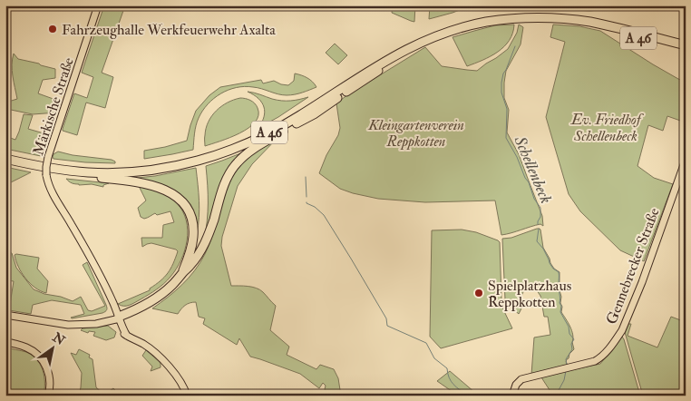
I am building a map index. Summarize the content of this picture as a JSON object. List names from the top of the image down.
{
  "streets": {
    "highway": ["A 46"],
    "main road": ["Märkische Straße", "Gennebrecker Straße"]
  },
  "water": ["Schellenbeck"],
  "parks": ["Ev. Friedhof Schellenbeck", "Kleingartenverein Reppkotten"],
  "places": ["Fahrzeughalle Werkfeuerwehr Axalta", "Spielplatzhaus Reppkotten"],
  "north": "top right"
}
